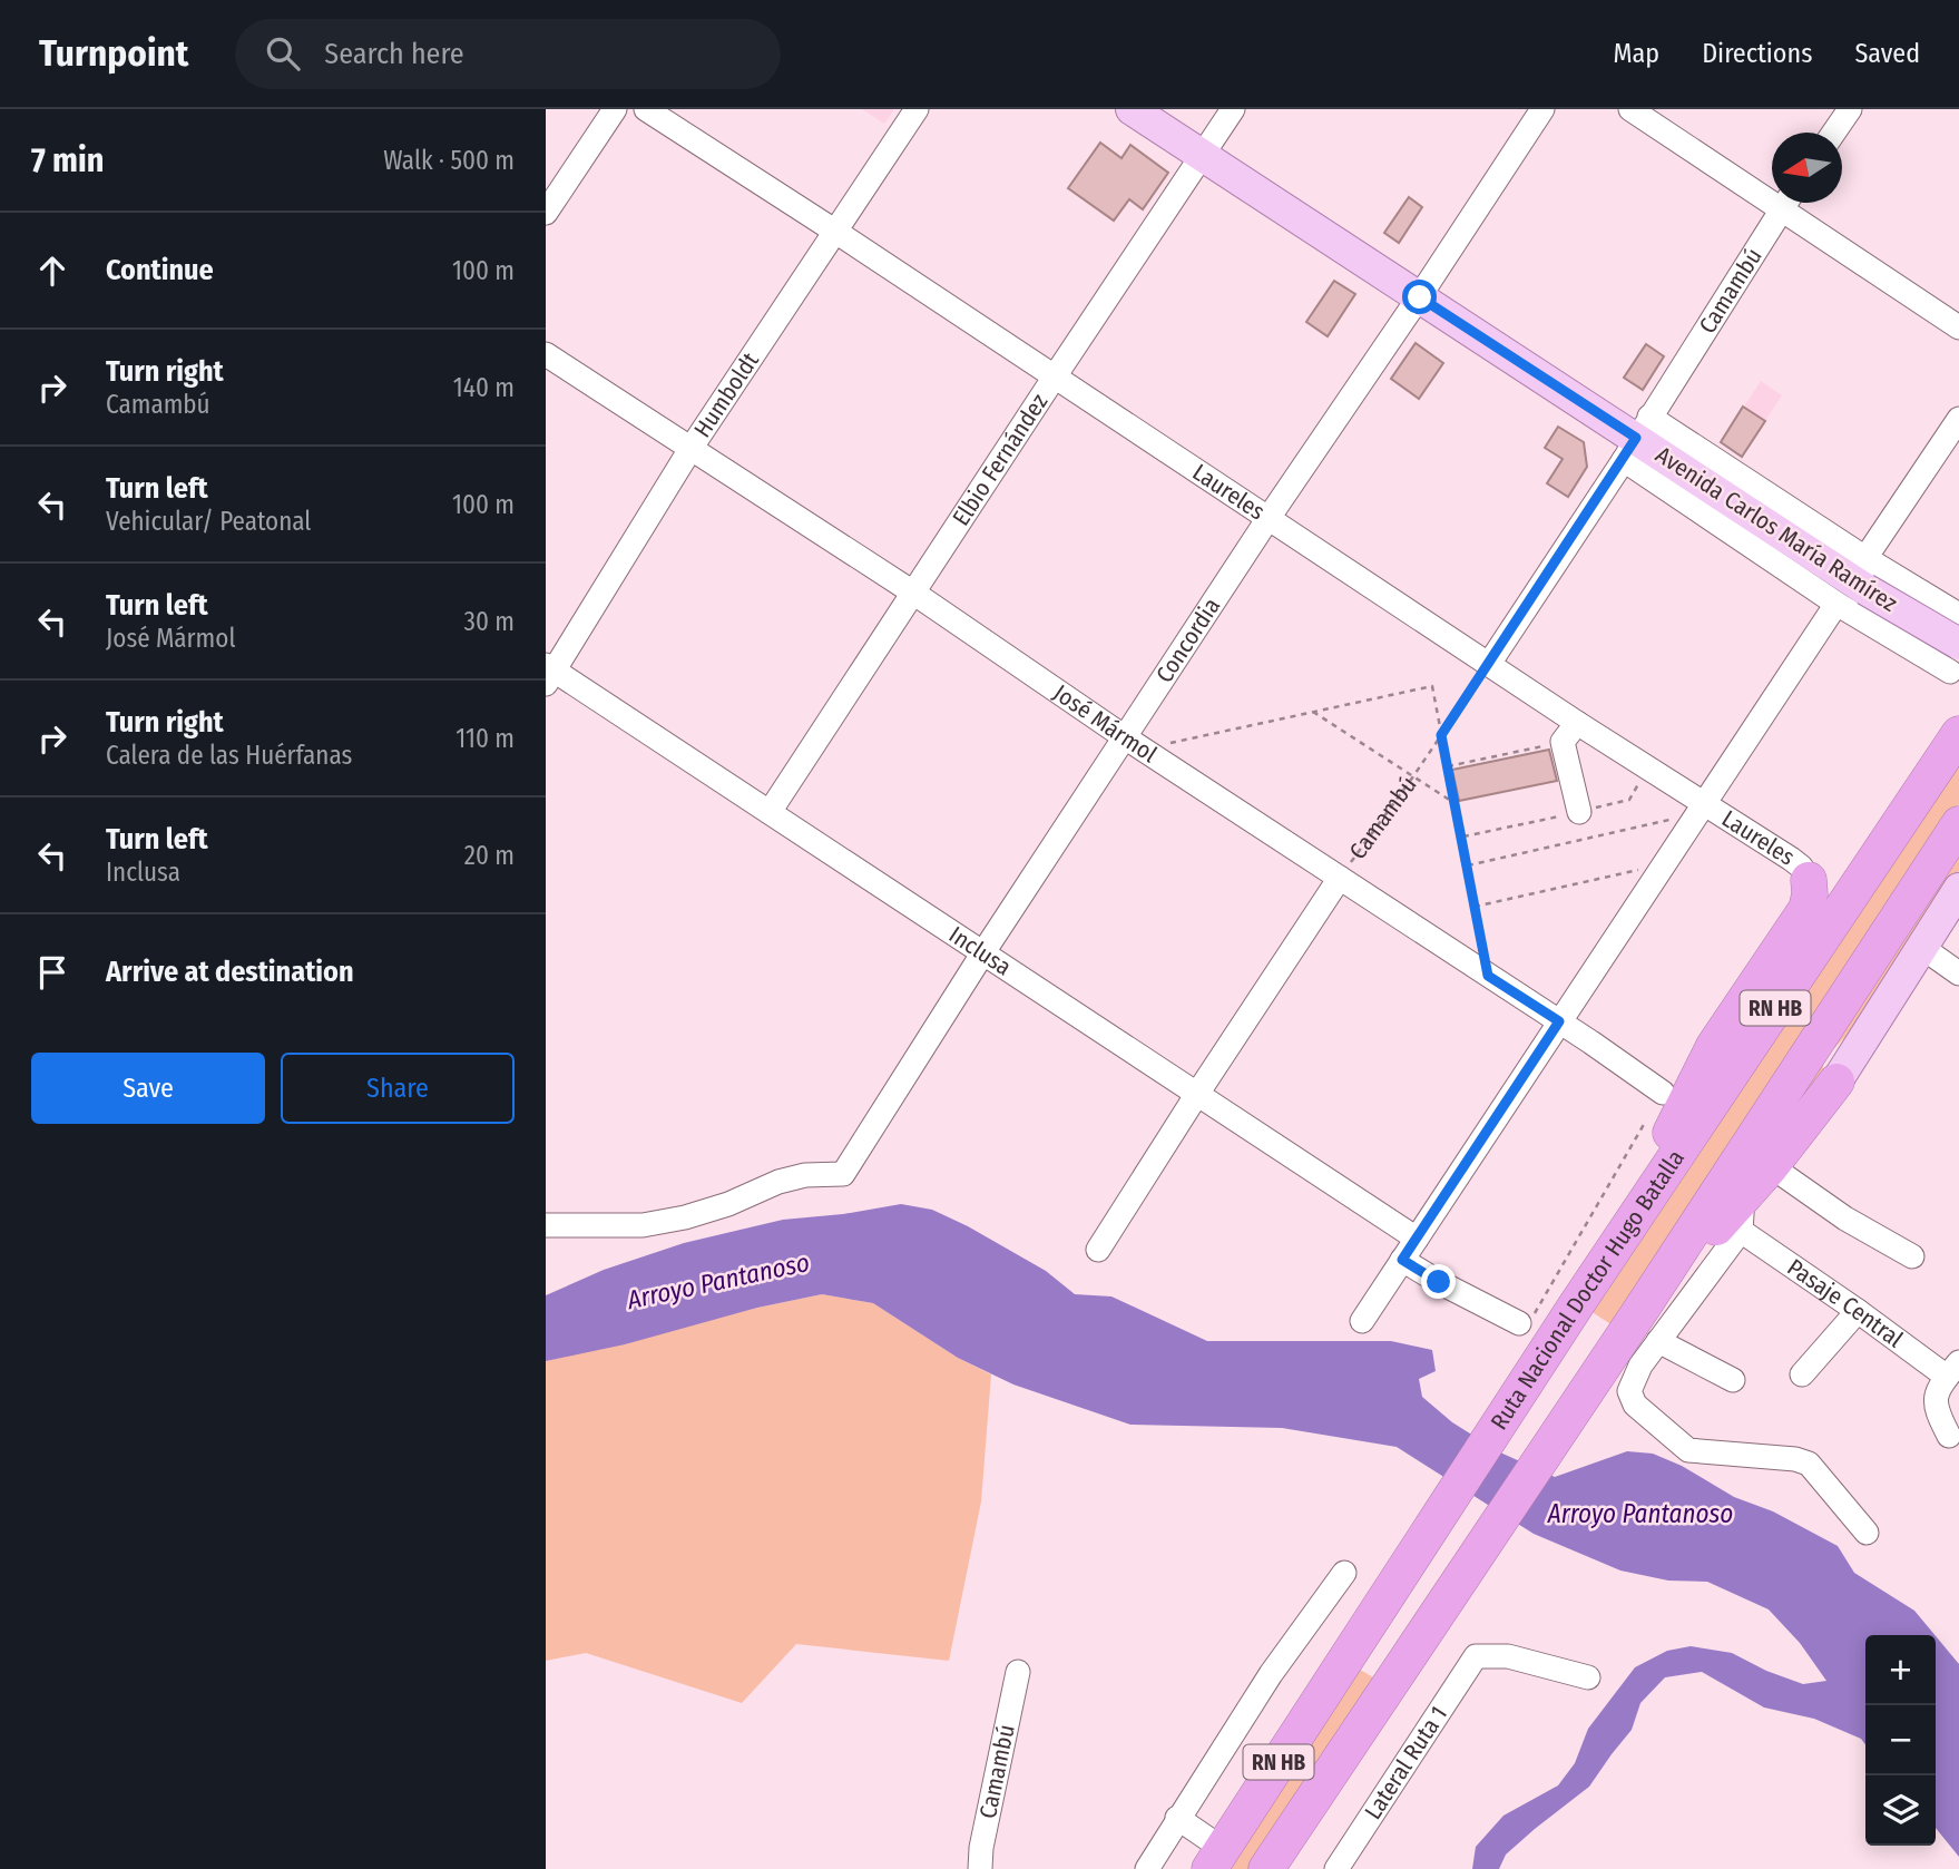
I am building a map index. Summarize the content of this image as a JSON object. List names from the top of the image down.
{
  "streets": {
    "highway": ["RN HB", "Ruta Nacional Doctor Hugo Batalla"],
    "main road": ["Avenida Carlos María Ramírez"],
    "street": [
      "Camambú",
      "Humboldt",
      "Elbio Fernández",
      "Laureles",
      "Concordia",
      "José Mármol",
      "Inclusa",
      "Pasaje Central",
      "Lateral Ruta 1"
    ]
  },
  "crossings": [
    ["Camambú", "Laureles"],
    ["Camambú", "Avenida Carlos María Ramírez"],
    ["Camambú", "José Mármol"],
    ["Camambú", "Inclusa"],
    ["Humboldt", "Laureles"],
    ["Humboldt", "José Mármol"],
    ["Humboldt", "Inclusa"],
    ["Elbio Fernández", "Laureles"],
    ["Elbio Fernández", "Avenida Carlos María Ramírez"],
    ["Elbio Fernández", "José Mármol"],
    ["Elbio Fernández", "Inclusa"],
    ["Laureles", "Concordia"],
    ["Avenida Carlos María Ramírez", "Concordia"],
    ["Concordia", "José Mármol"],
    ["Concordia", "Inclusa"]
  ],
  "water": ["Arroyo Pantanoso"],
  "north": "left",
  "page": {
    "header": "Turnpoint",
    "search": "Search here",
    "nav": ["Map", "Directions", "Saved"],
    "heading": ["7 min", "Walk · 500 m"],
    "list": [
      ["Continue", "100 m"],
      ["Turn right", "Camambú", "140 m"],
      ["Turn left", "Vehicular/ Peatonal", "100 m"],
      ["Turn left", "José Mármol", "30 m"],
      ["Turn right", "Calera de las Huérfanas", "110 m"],
      ["Turn left", "Inclusa", "20 m"],
      "Arrive at destination"
    ],
    "buttons": ["Save", "Share"],
    "map_buttons": ["+", "−"]
  }
}
